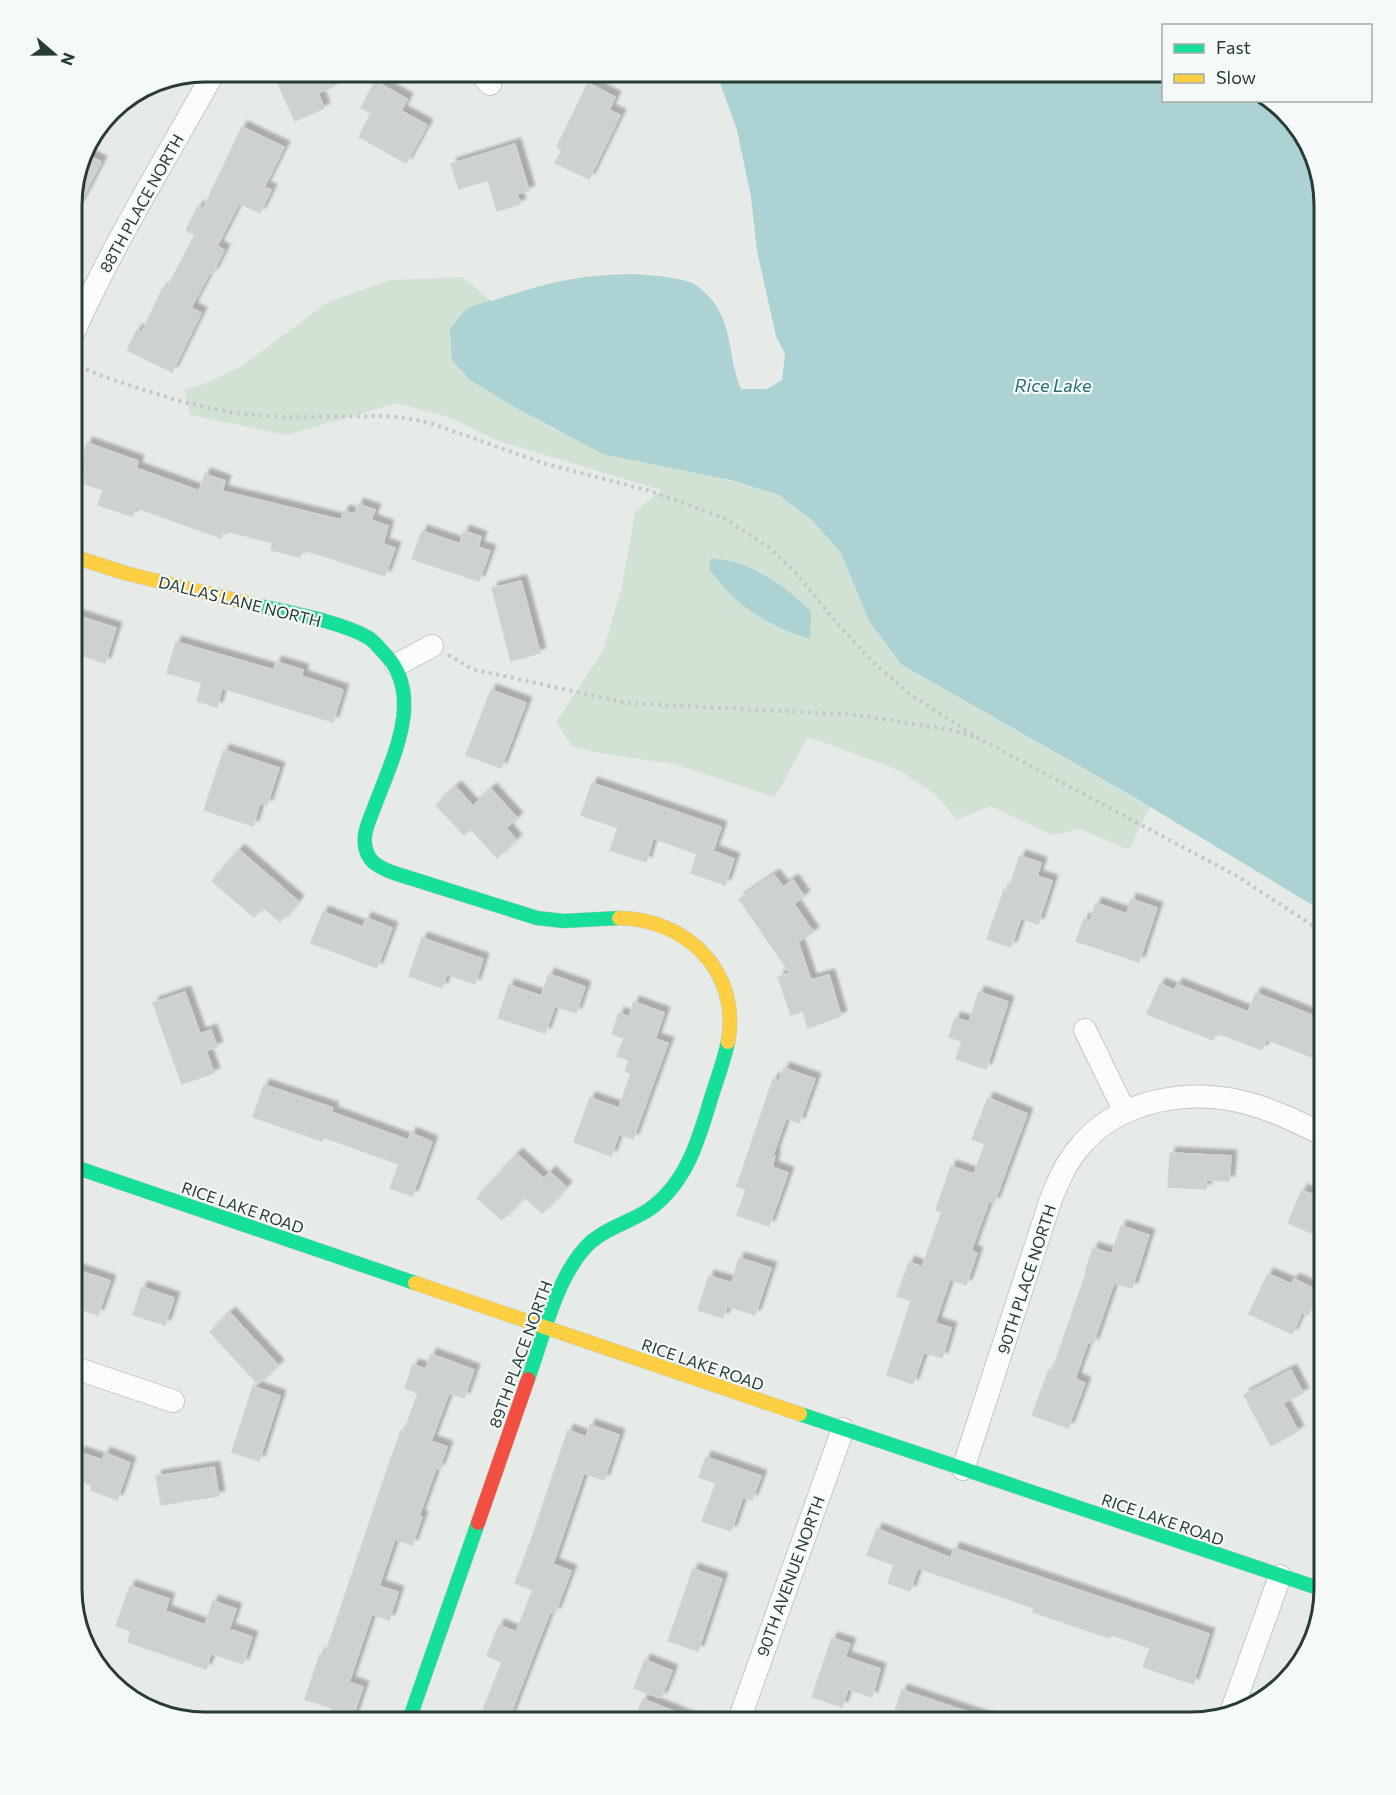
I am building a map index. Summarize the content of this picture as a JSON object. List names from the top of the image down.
{
  "streets": {
    "street": [
      "88TH PLACE NORTH",
      "DALLAS LANE NORTH",
      "RICE LAKE ROAD",
      "90TH PLACE NORTH",
      "89TH PLACE NORTH",
      "90TH AVENUE NORTH"
    ]
  },
  "crossings": [
    ["DALLAS LANE NORTH", "89TH PLACE NORTH"],
    ["RICE LAKE ROAD", "90TH PLACE NORTH"],
    ["RICE LAKE ROAD", "89TH PLACE NORTH"],
    ["RICE LAKE ROAD", "90TH AVENUE NORTH"]
  ],
  "water": ["Rice Lake"],
  "legend": ["Fast", "Slow"],
  "north": "right"
}
